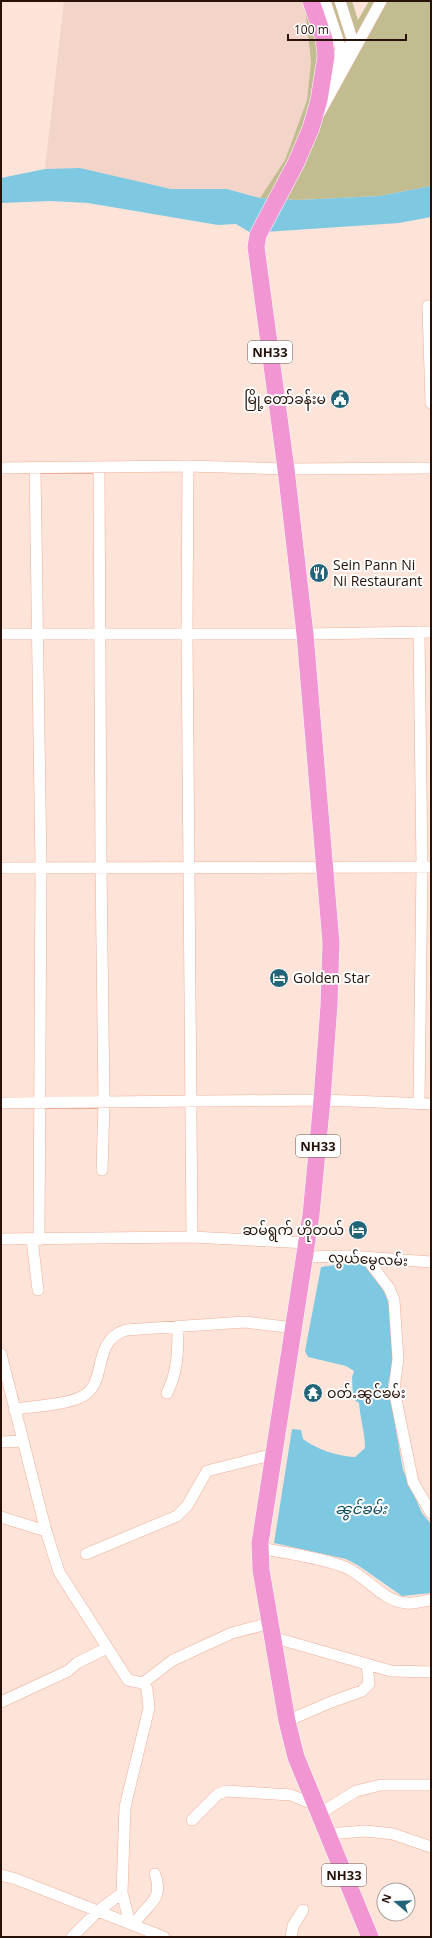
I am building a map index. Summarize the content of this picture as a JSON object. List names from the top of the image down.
{
  "streets": {
    "highway": ["NH33"],
    "street": ["လွယ်မွေလမ်း"]
  },
  "crossings": [
    ["NH33", "လွယ်မွေလမ်း"]
  ],
  "water": ["ၼွင်ၶမ်း"],
  "places": {
    "public building": ["မြို့တော်ခန်းမ"],
    "restaurant": ["Sein Pann Ni Ni Restaurant"],
    "hotel": ["Golden Star", "ဆမ်ရွက် ဟိုတယ်"],
    "temple": ["ဝတ်ႉၼွင်ၶမ်း"]
  },
  "scale_bar": "100 m",
  "north": "left"
}
